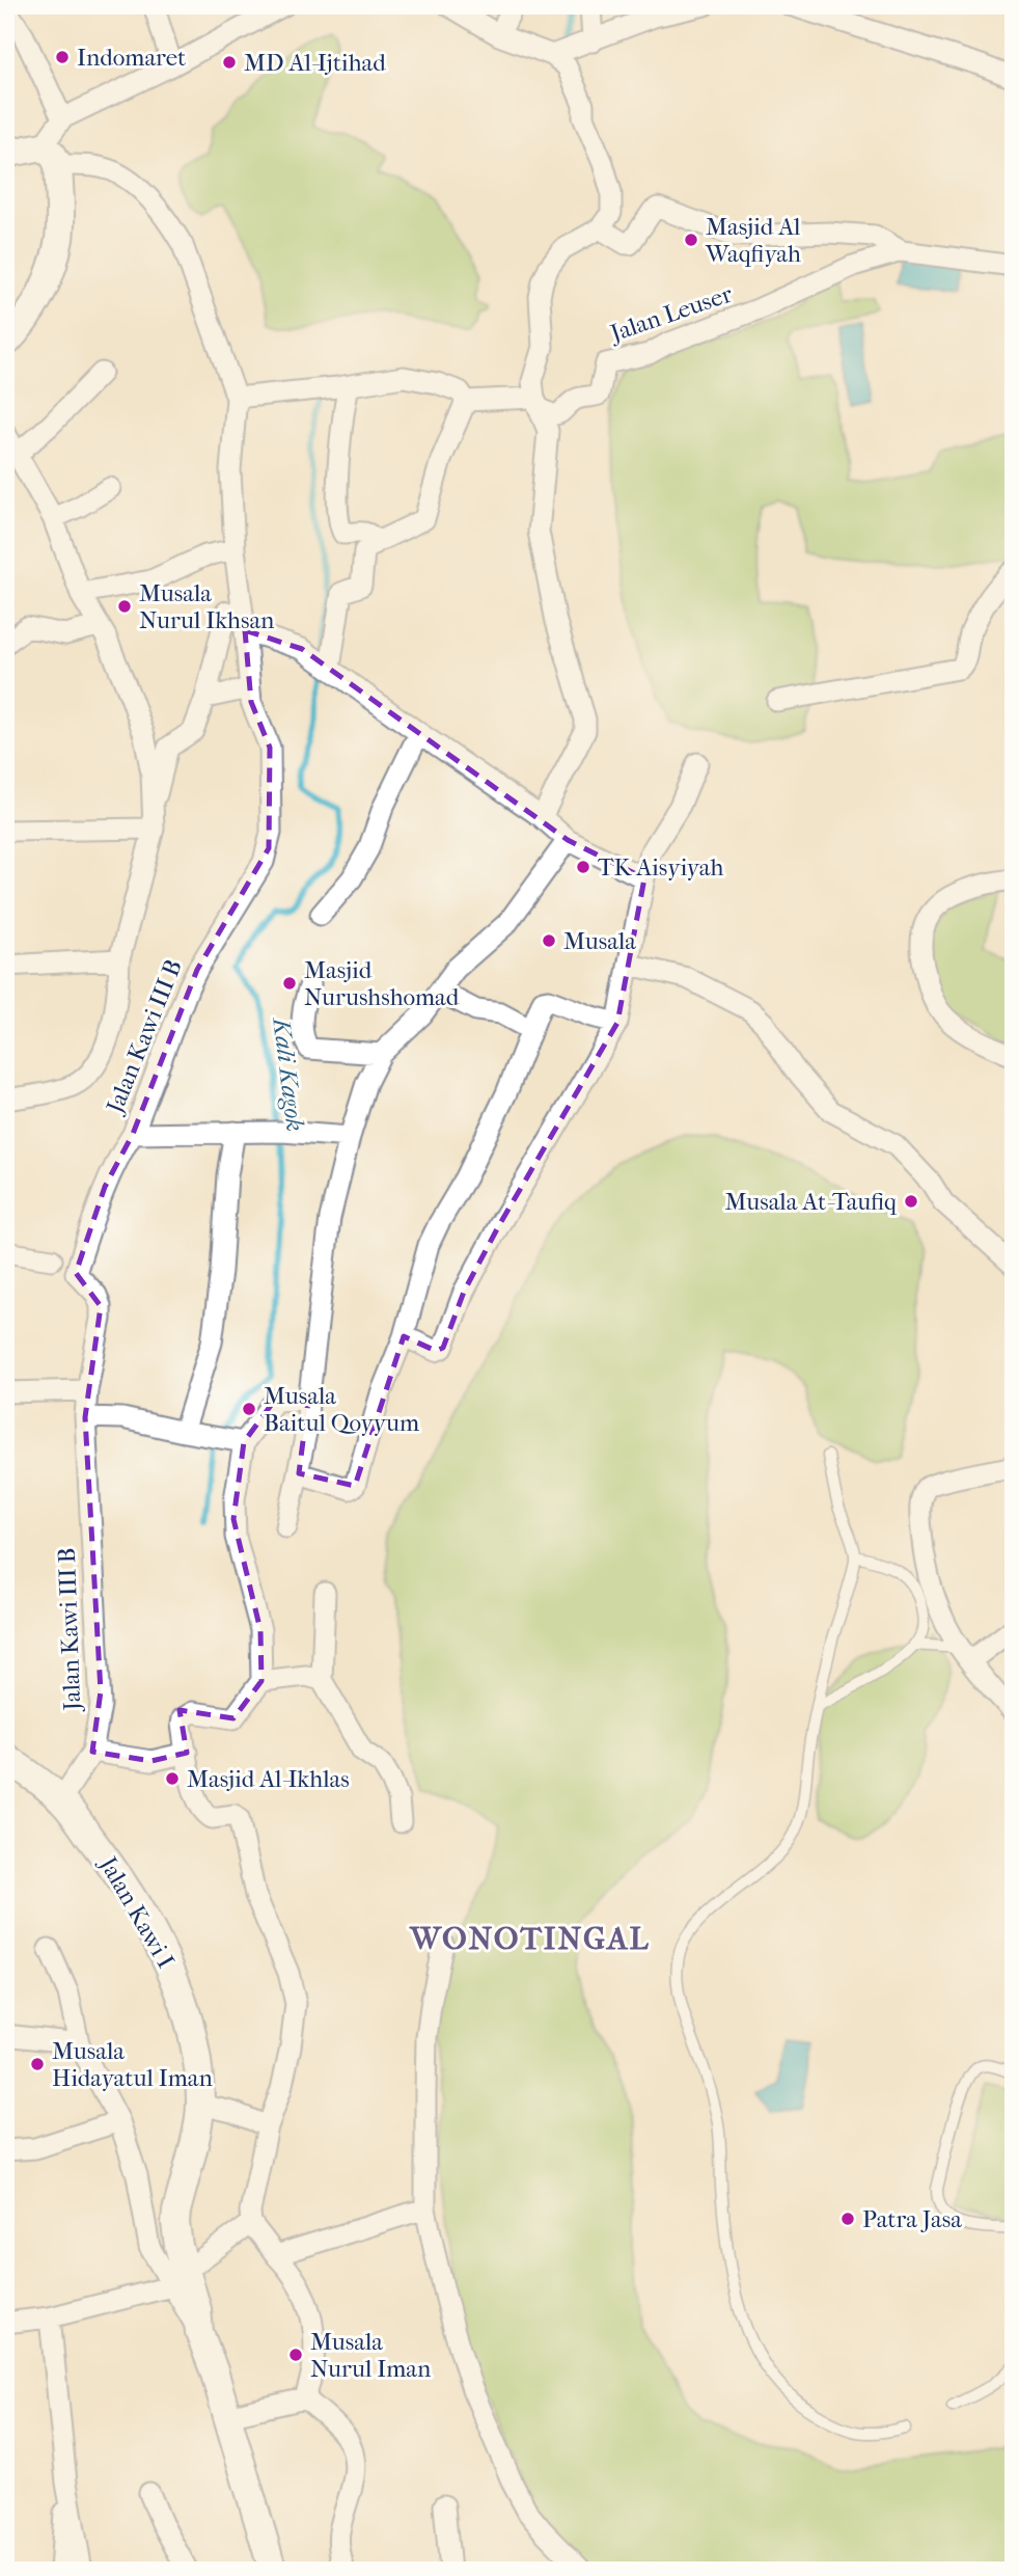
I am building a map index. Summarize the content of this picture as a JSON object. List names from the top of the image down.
{
  "streets": {
    "street": ["Jalan Leuser", "Jalan Kawi III B", "Jalan Kawi I"]
  },
  "crossings": [
    ["Jalan Kawi III B", "Jalan Kawi I"]
  ],
  "districts": ["WONOTINGAL"],
  "water": ["Kali Kagok"],
  "places": [
    "Indomaret",
    "MD Al-Ijtihad",
    "Masjid Al Waqfiyah",
    "Musala Nurul Ikhsan",
    "TK Aisyiyah",
    "Musala",
    "Masjid Nurushshomad",
    "Musala At-Taufiq",
    "Musala Baitul Qoyyum",
    "Masjid Al-Ikhlas",
    "Musala Hidayatul Iman",
    "Patra Jasa",
    "Musala Nurul Iman"
  ]
}
